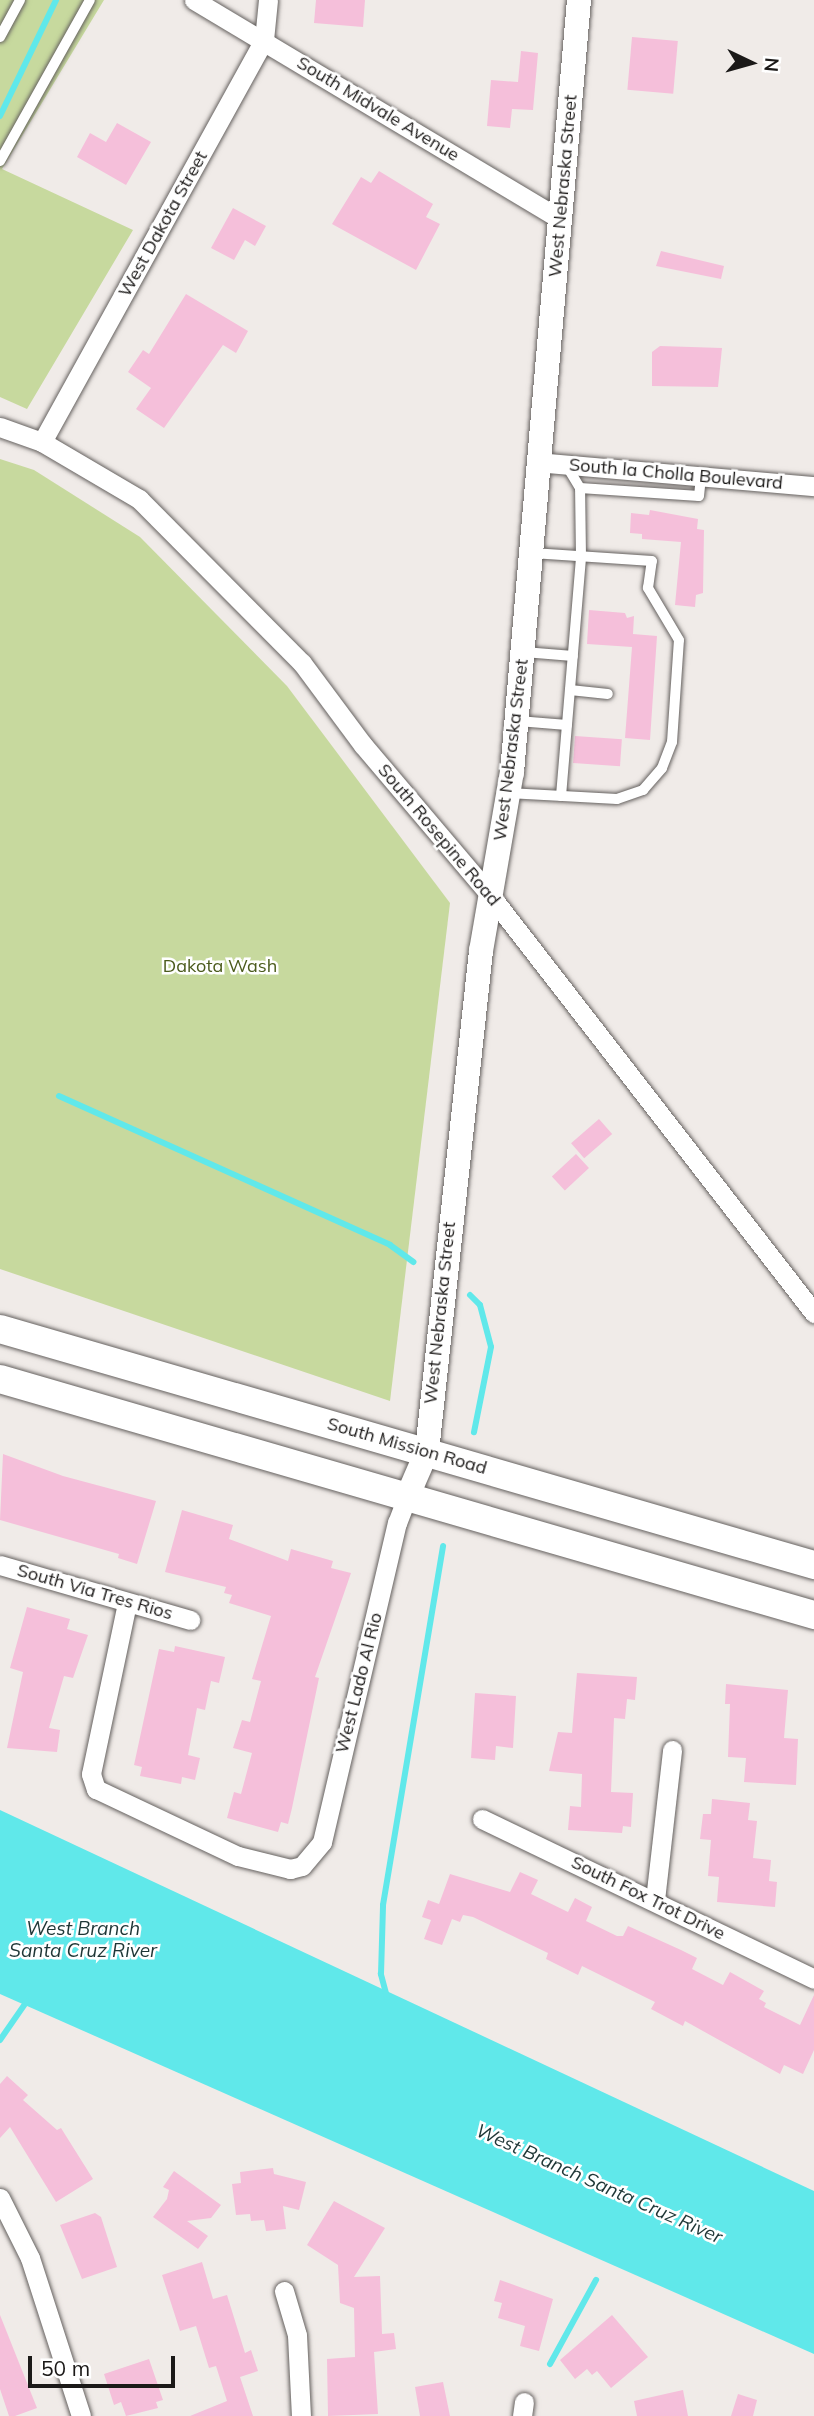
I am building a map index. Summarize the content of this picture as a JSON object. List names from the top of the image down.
{
  "streets": {
    "main road": ["South Mission Road"],
    "street": [
      "South Midvale Avenue",
      "West Nebraska Street",
      "West Dakota Street",
      "South la Cholla Boulevard",
      "South Rosepine Road",
      "South Via Tres Rios",
      "West Lado Al Rio",
      "South Fox Trot Drive"
    ]
  },
  "crossings": [
    ["South Midvale Avenue", "West Nebraska Street"],
    ["South Midvale Avenue", "West Dakota Street"],
    ["West Nebraska Street", "South la Cholla Boulevard"],
    ["West Nebraska Street", "South Rosepine Road"],
    ["West Nebraska Street", "South Mission Road"],
    ["West Nebraska Street", "West Lado Al Rio"],
    ["West Dakota Street", "South Rosepine Road"],
    ["South Via Tres Rios", "West Lado Al Rio"]
  ],
  "water": ["West Branch Santa Cruz River"],
  "parks": ["Dakota Wash"],
  "scale_bar": "50 m",
  "north": "right"
}
